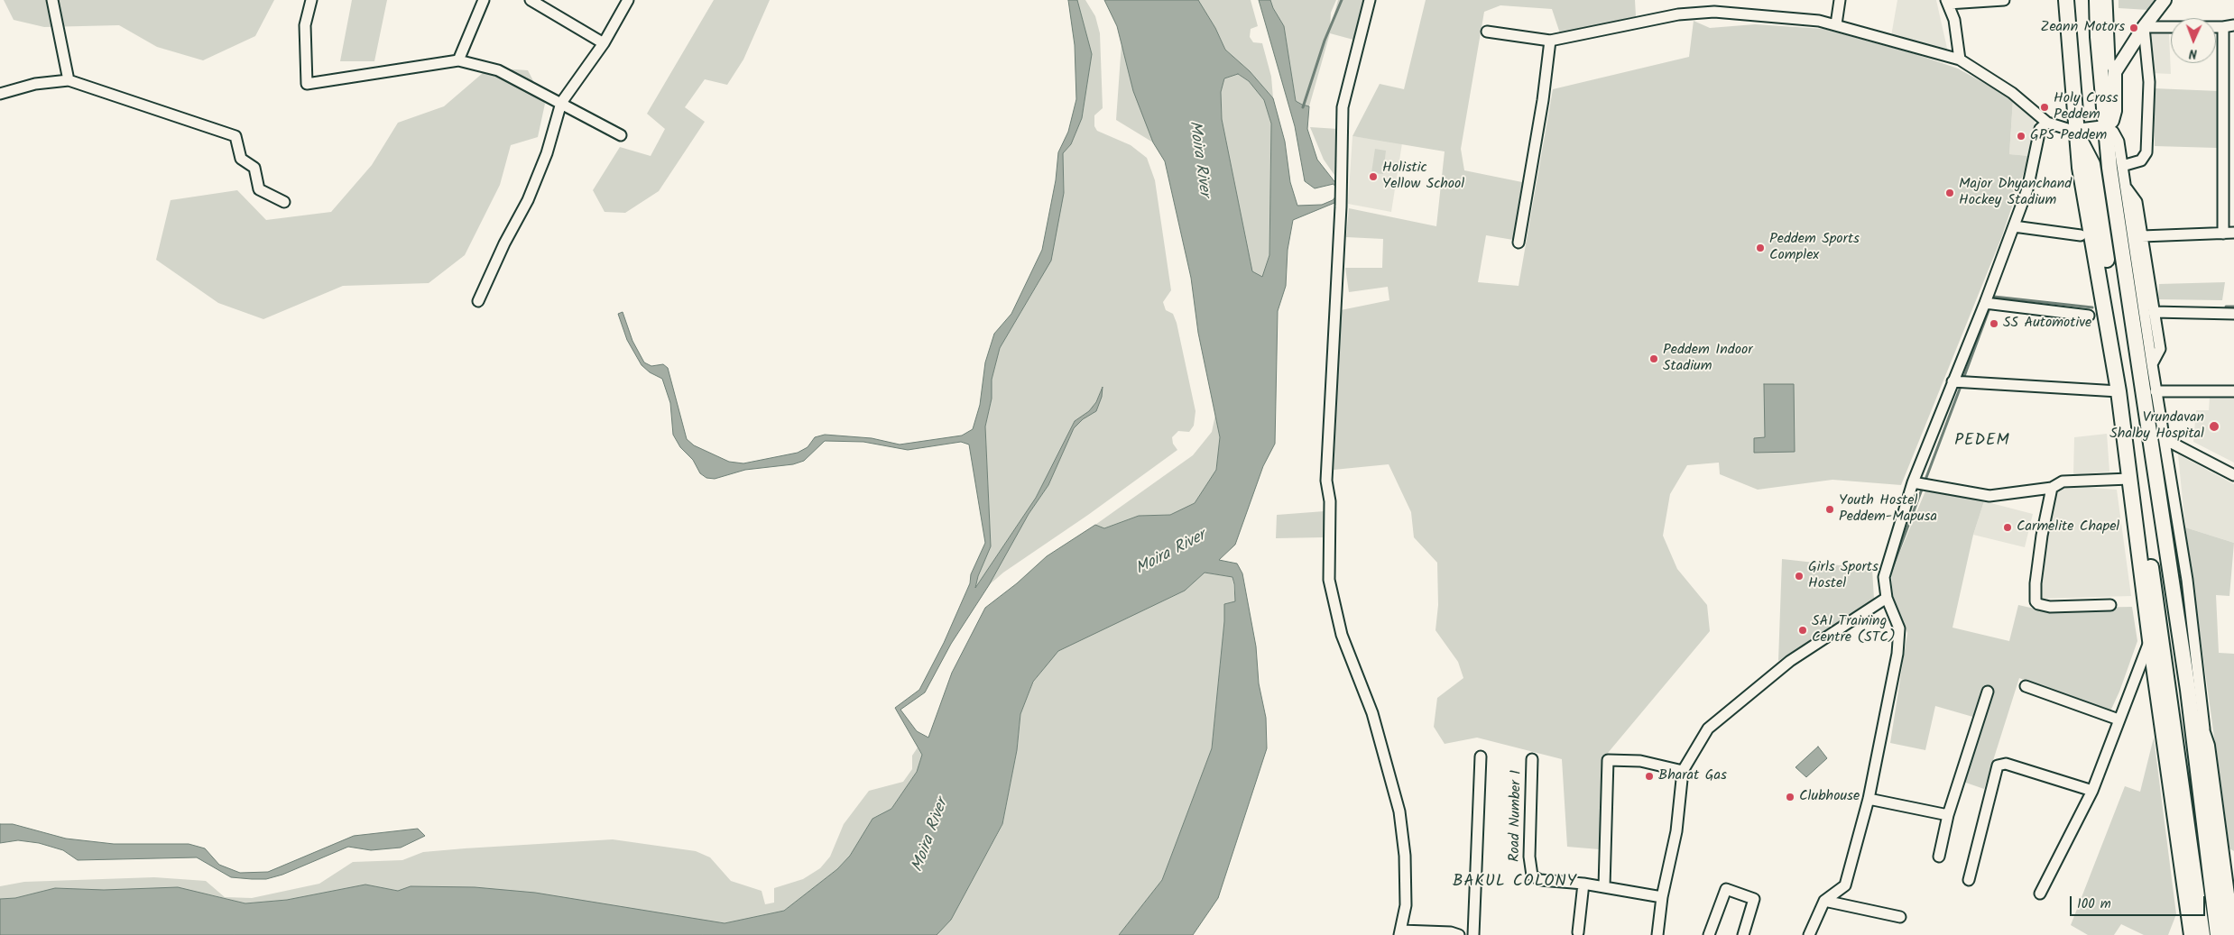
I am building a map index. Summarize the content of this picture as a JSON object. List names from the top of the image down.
{
  "streets": {
    "street": ["Road Number 1"]
  },
  "districts": ["PEDEM", "BAKUL COLONY"],
  "water": ["Moira River"],
  "places": [
    "Zeann Motors",
    "Holy Cross Peddem",
    "GPS Peddem",
    "Holistic Yellow School",
    "Major Dhyanchand Hockey Stadium",
    "Peddem Sports Complex",
    "SS Automotive",
    "Peddem Indoor Stadium",
    "Vrundavan Shalby Hospital",
    "Youth Hostel Peddem-Mapusa",
    "Carmelite Chapel",
    "Girls Sports Hostel",
    "SAI Training Centre (STC)",
    "Bharat Gas",
    "Clubhouse"
  ],
  "scale_bar": "100 m",
  "north": "bottom"
}
